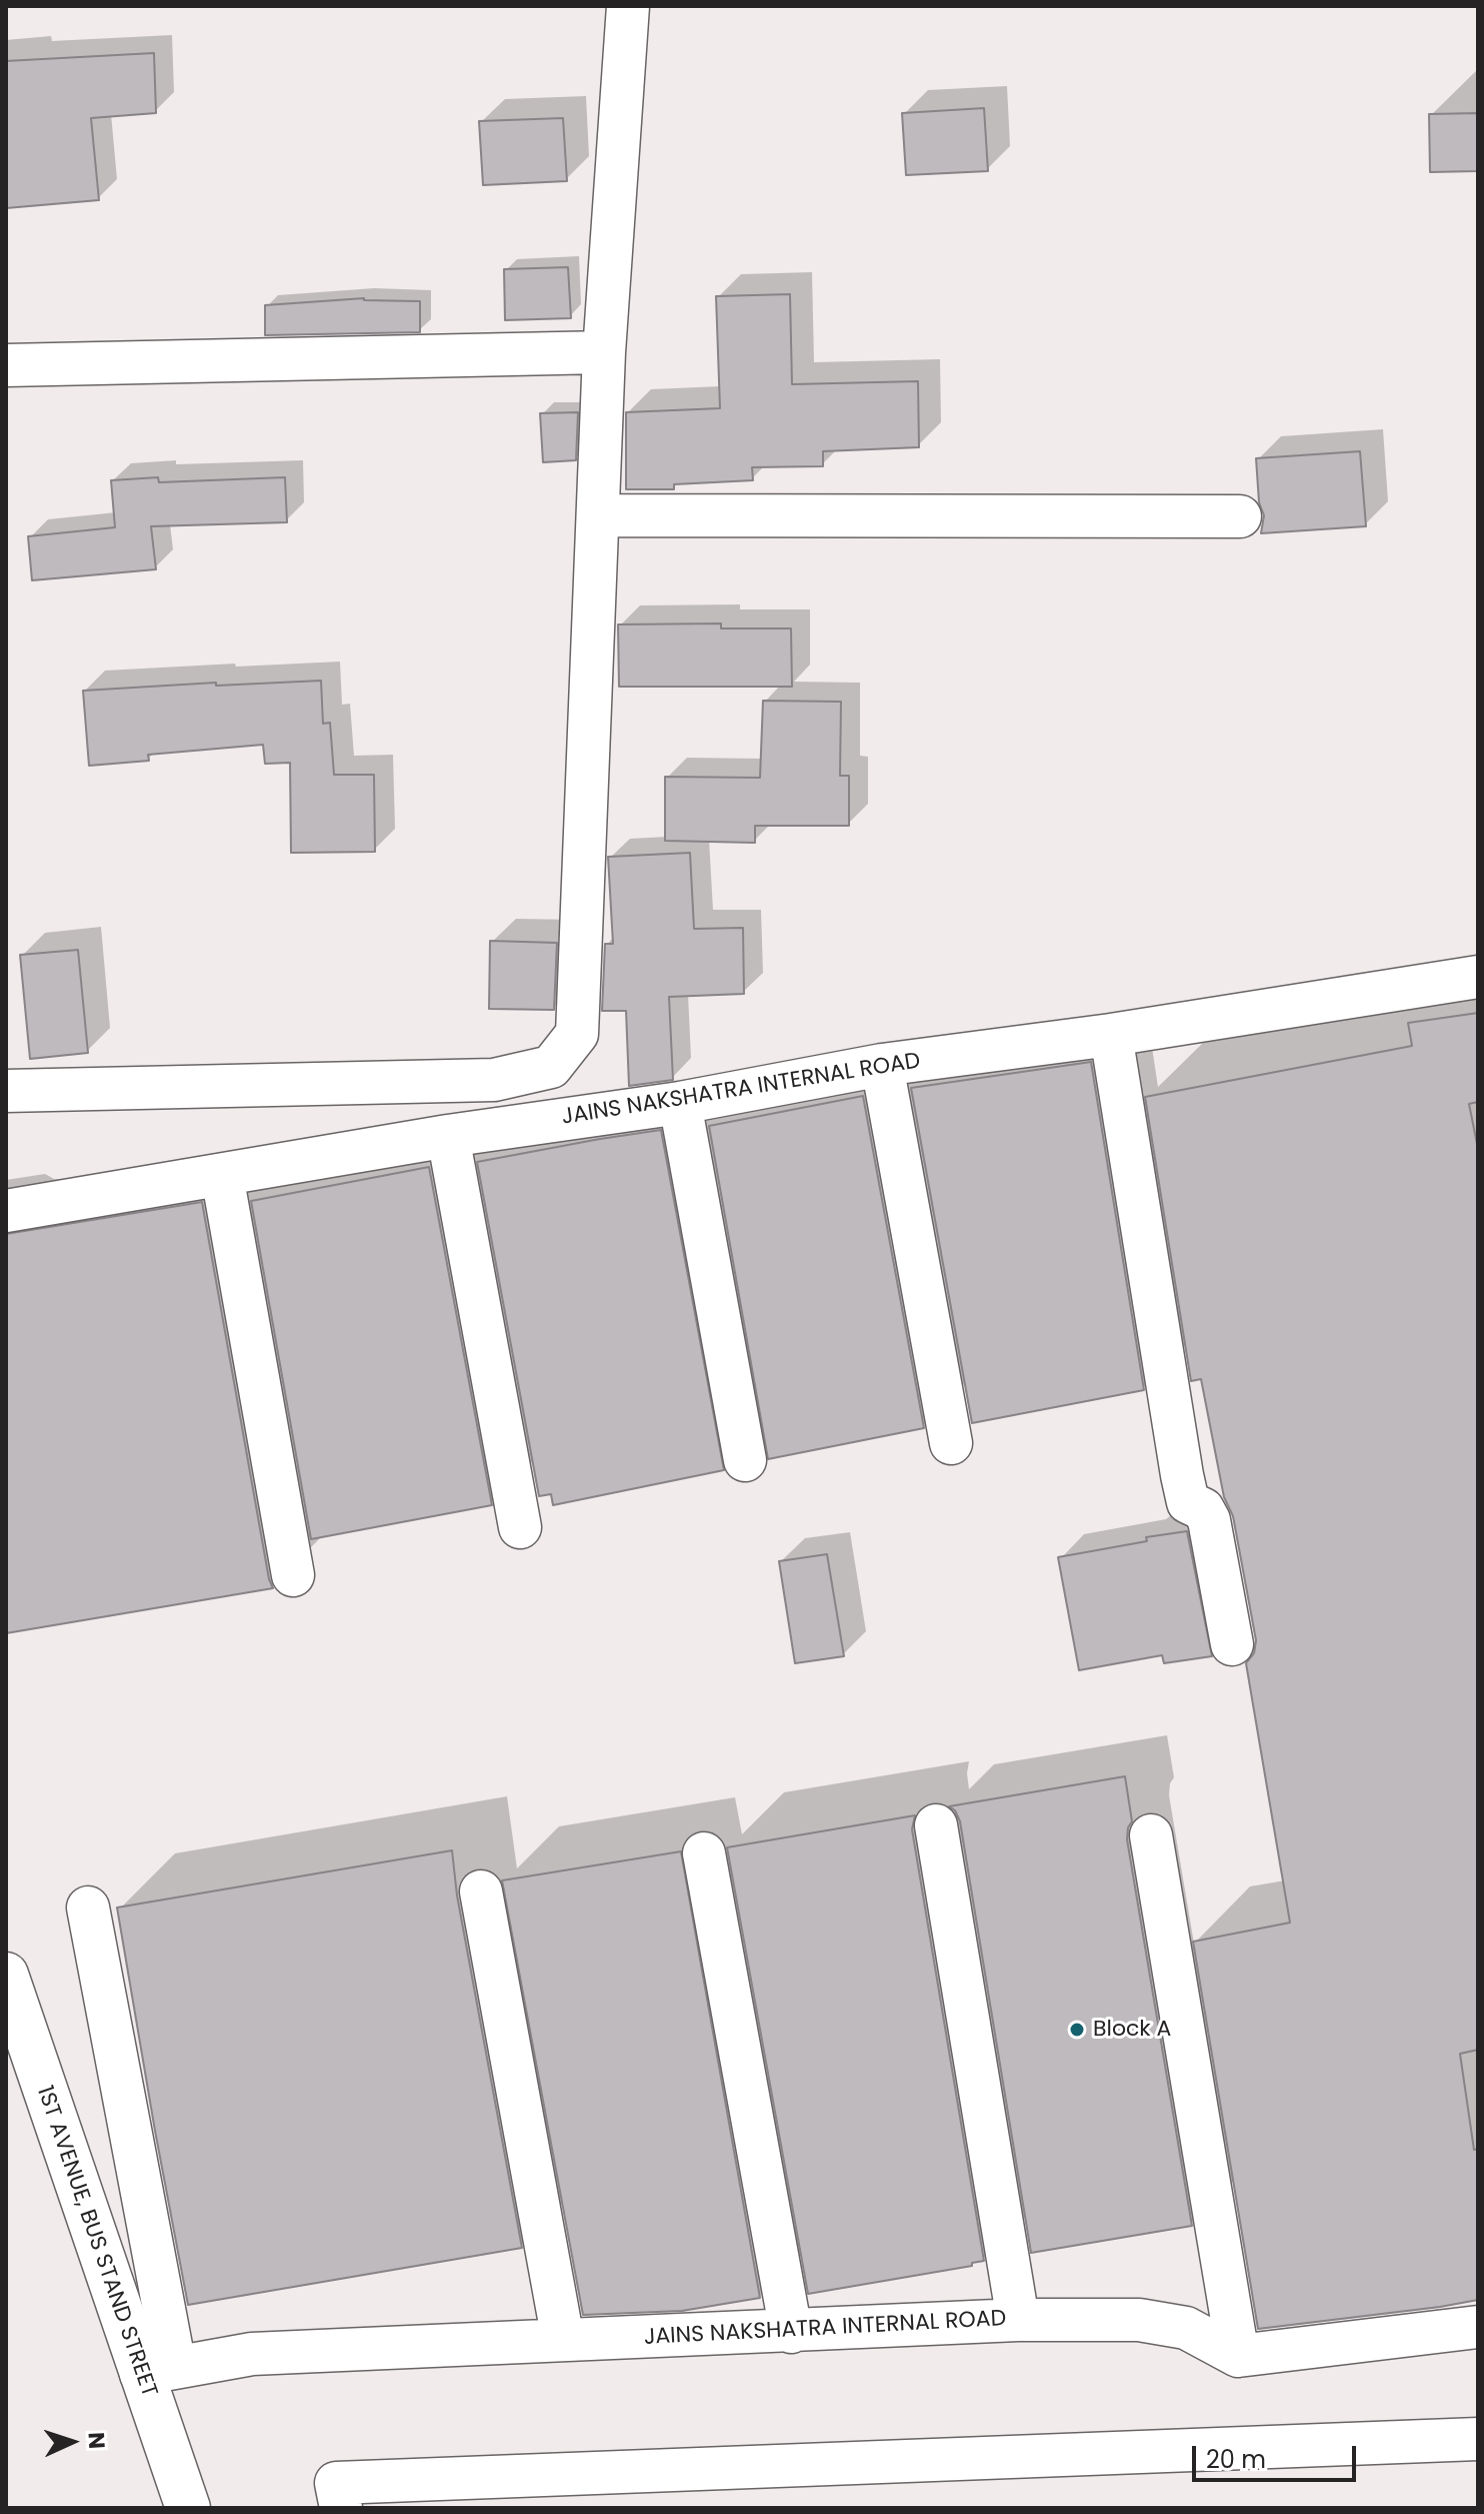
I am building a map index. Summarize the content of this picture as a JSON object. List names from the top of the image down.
{
  "streets": {
    "street": ["JAINS NAKSHATRA INTERNAL ROAD", "1ST AVENUE, BUS STAND STREET"]
  },
  "crossings": [
    ["JAINS NAKSHATRA INTERNAL ROAD", "1ST AVENUE, BUS STAND STREET"]
  ],
  "places": ["Block A"],
  "scale_bar": "20 m",
  "north": "right"
}
